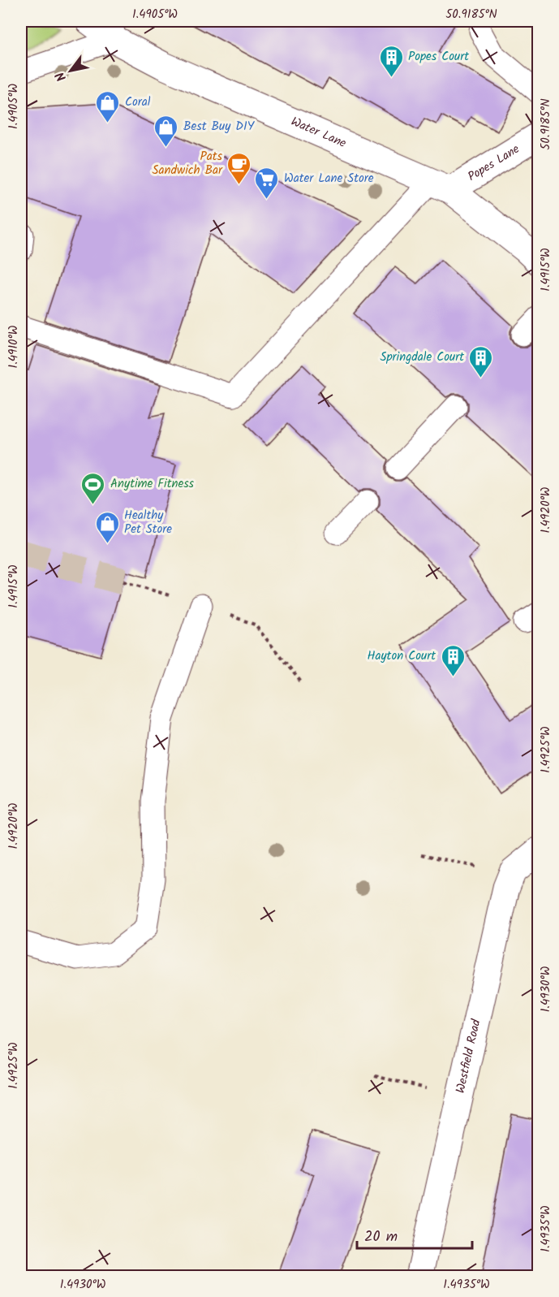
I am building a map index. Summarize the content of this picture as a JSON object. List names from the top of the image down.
{
  "streets": {
    "street": ["Water Lane", "Popes Lane", "Westfield Road"]
  },
  "crossings": [
    ["Water Lane", "Popes Lane"]
  ],
  "places": {
    "building": ["Popes Court", "Springdale Court", "Hayton Court"],
    "shop": ["Coral", "Best Buy DIY", "Healthy Pet Store"],
    "cafe": ["Pats Sandwich Bar"],
    "supermarket": ["Water Lane Store"],
    "sports": ["Anytime Fitness"]
  },
  "scale_bar": "20 m",
  "north": "bottom left",
  "coordinates": [
    "1.4905°W",
    "50.9185°N",
    "1.4915°W",
    "1.4910°W",
    "1.4920°W",
    "1.4925°W",
    "1.4930°W",
    "1.4935°W"
  ]
}
